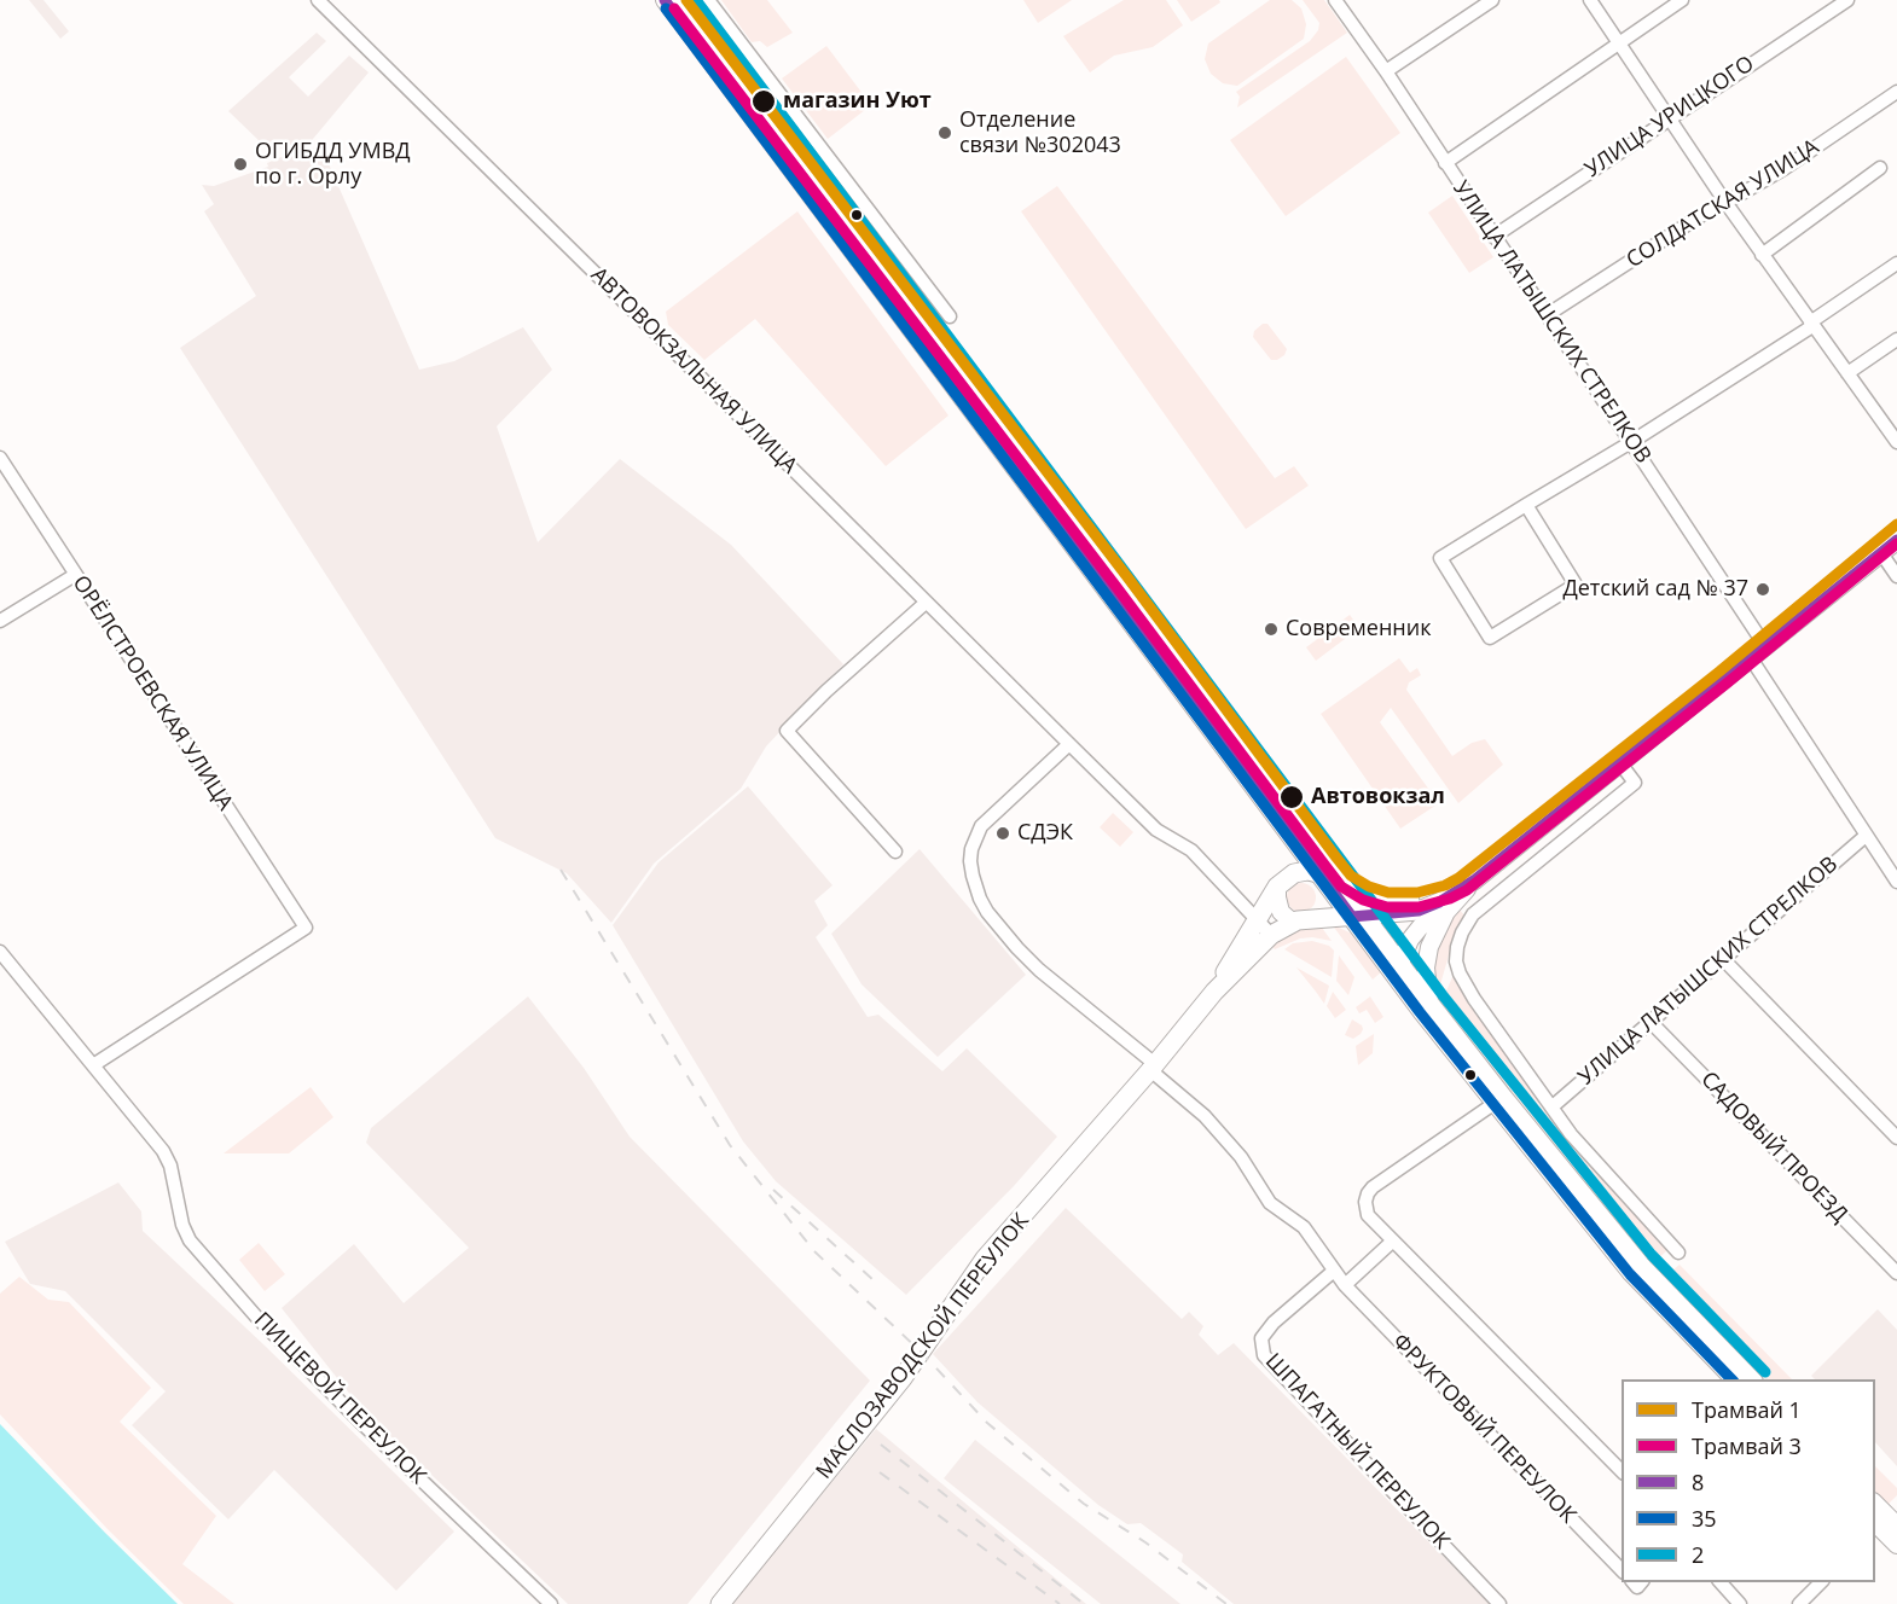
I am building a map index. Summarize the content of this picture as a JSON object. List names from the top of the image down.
{
  "streets": {
    "highway": ["МАСЛОЗАВОДСКОЙ ПЕРЕУЛОК"],
    "street": [
      "УЛИЦА УРИЦКОГО",
      "СОЛДАТСКАЯ УЛИЦА",
      "УЛИЦА ЛАТЫШСКИХ СТРЕЛКОВ",
      "АВТОВОКЗАЛЬНАЯ УЛИЦА",
      "ОРЁЛСТРОЕВСКАЯ УЛИЦА",
      "САДОВЫЙ ПРОЕЗД",
      "ПИЩЕВОЙ ПЕРЕУЛОК",
      "ФРУКТОВЫЙ ПЕРЕУЛОК",
      "ШПАГАТНЫЙ ПЕРЕУЛОК"
    ]
  },
  "crossings": [
    ["УЛИЦА УРИЦКОГО", "УЛИЦА ЛАТЫШСКИХ СТРЕЛКОВ"],
    ["СОЛДАТСКАЯ УЛИЦА", "УЛИЦА ЛАТЫШСКИХ СТРЕЛКОВ"],
    ["УЛИЦА ЛАТЫШСКИХ СТРЕЛКОВ", "САДОВЫЙ ПРОЕЗД"],
    ["АВТОВОКЗАЛЬНАЯ УЛИЦА", "МАСЛОЗАВОДСКОЙ ПЕРЕУЛОК"],
    ["ОРЁЛСТРОЕВСКАЯ УЛИЦА", "ПИЩЕВОЙ ПЕРЕУЛОК"],
    ["МАСЛОЗАВОДСКОЙ ПЕРЕУЛОК", "ФРУКТОВЫЙ ПЕРЕУЛОК"],
    ["ФРУКТОВЫЙ ПЕРЕУЛОК", "ШПАГАТНЫЙ ПЕРЕУЛОК"]
  ],
  "places": [
    "магазин Уют",
    "Отделение связи №302043",
    "ОГИБДД УМВД по г. Орлу",
    "Детский сад № 37",
    "Современник",
    "Автовокзал",
    "СДЭК"
  ],
  "lines": [
    "tram line 1",
    "transit line 8",
    "transit line 2",
    "tram line 3",
    "transit line 35"
  ],
  "legend": [
    "Трамвай 1",
    "Трамвай 3",
    "8",
    "35",
    "2"
  ]
}
